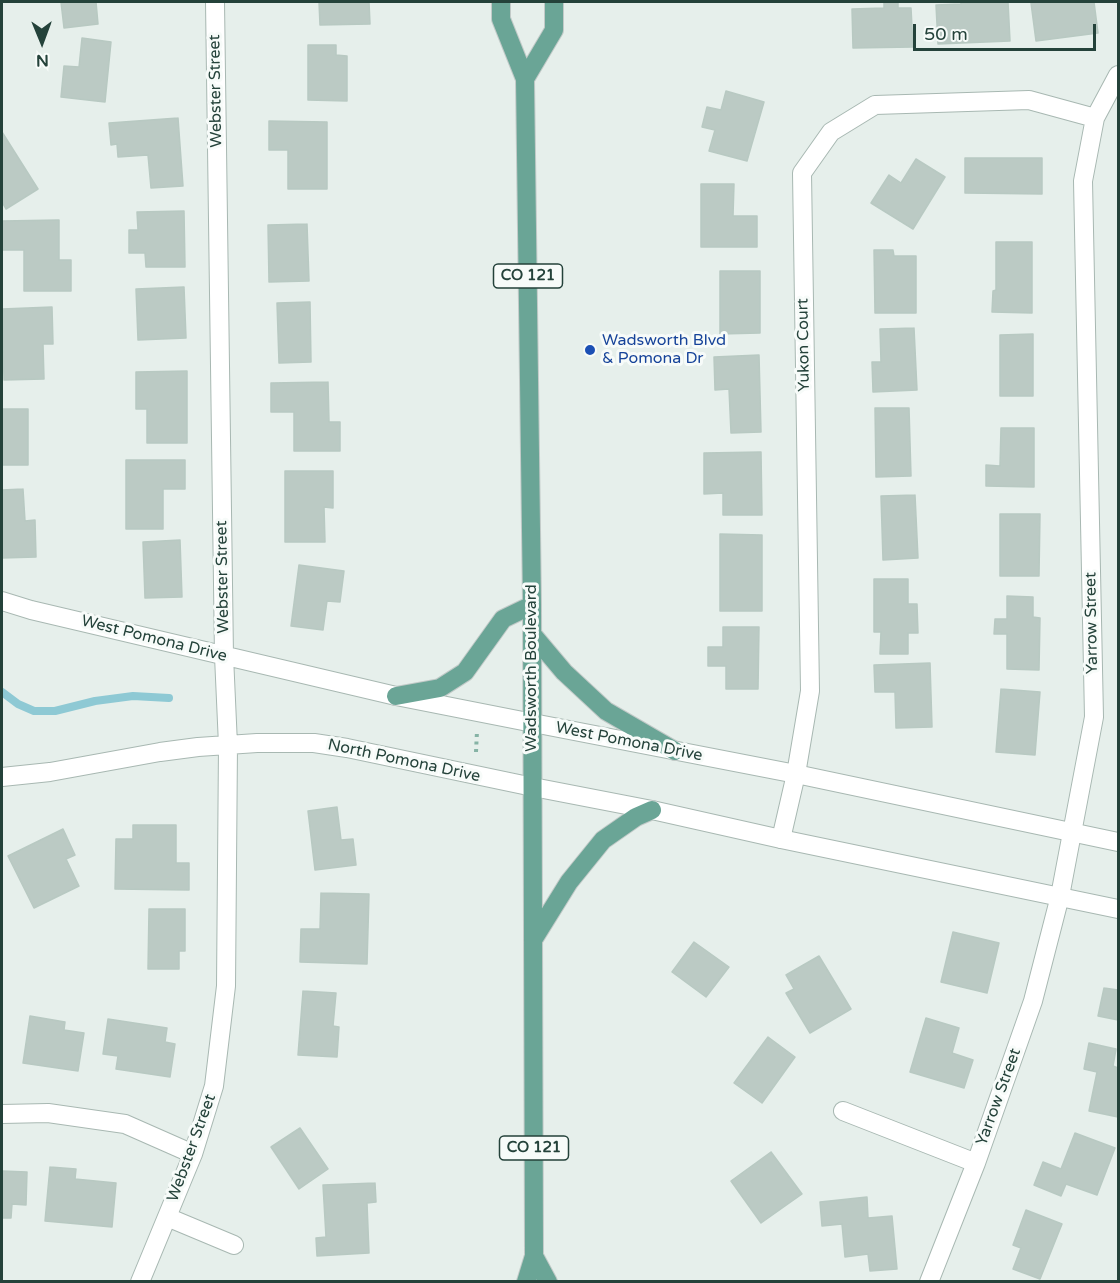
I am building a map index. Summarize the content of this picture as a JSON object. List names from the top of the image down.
{
  "streets": {
    "main road": ["CO 121", "Wadsworth Boulevard"],
    "street": [
      "Webster Street",
      "Yukon Court",
      "Yarrow Street",
      "West Pomona Drive",
      "North Pomona Drive"
    ]
  },
  "crossings": [
    ["Webster Street", "West Pomona Drive"],
    ["Webster Street", "North Pomona Drive"],
    ["Yukon Court", "Yarrow Street"],
    ["Yukon Court", "West Pomona Drive"],
    ["Yarrow Street", "West Pomona Drive"],
    ["West Pomona Drive", "Wadsworth Boulevard"],
    ["Wadsworth Boulevard", "North Pomona Drive"]
  ],
  "places": ["Wadsworth Blvd & Pomona Dr"],
  "scale_bar": "50 m",
  "north": "bottom"
}
